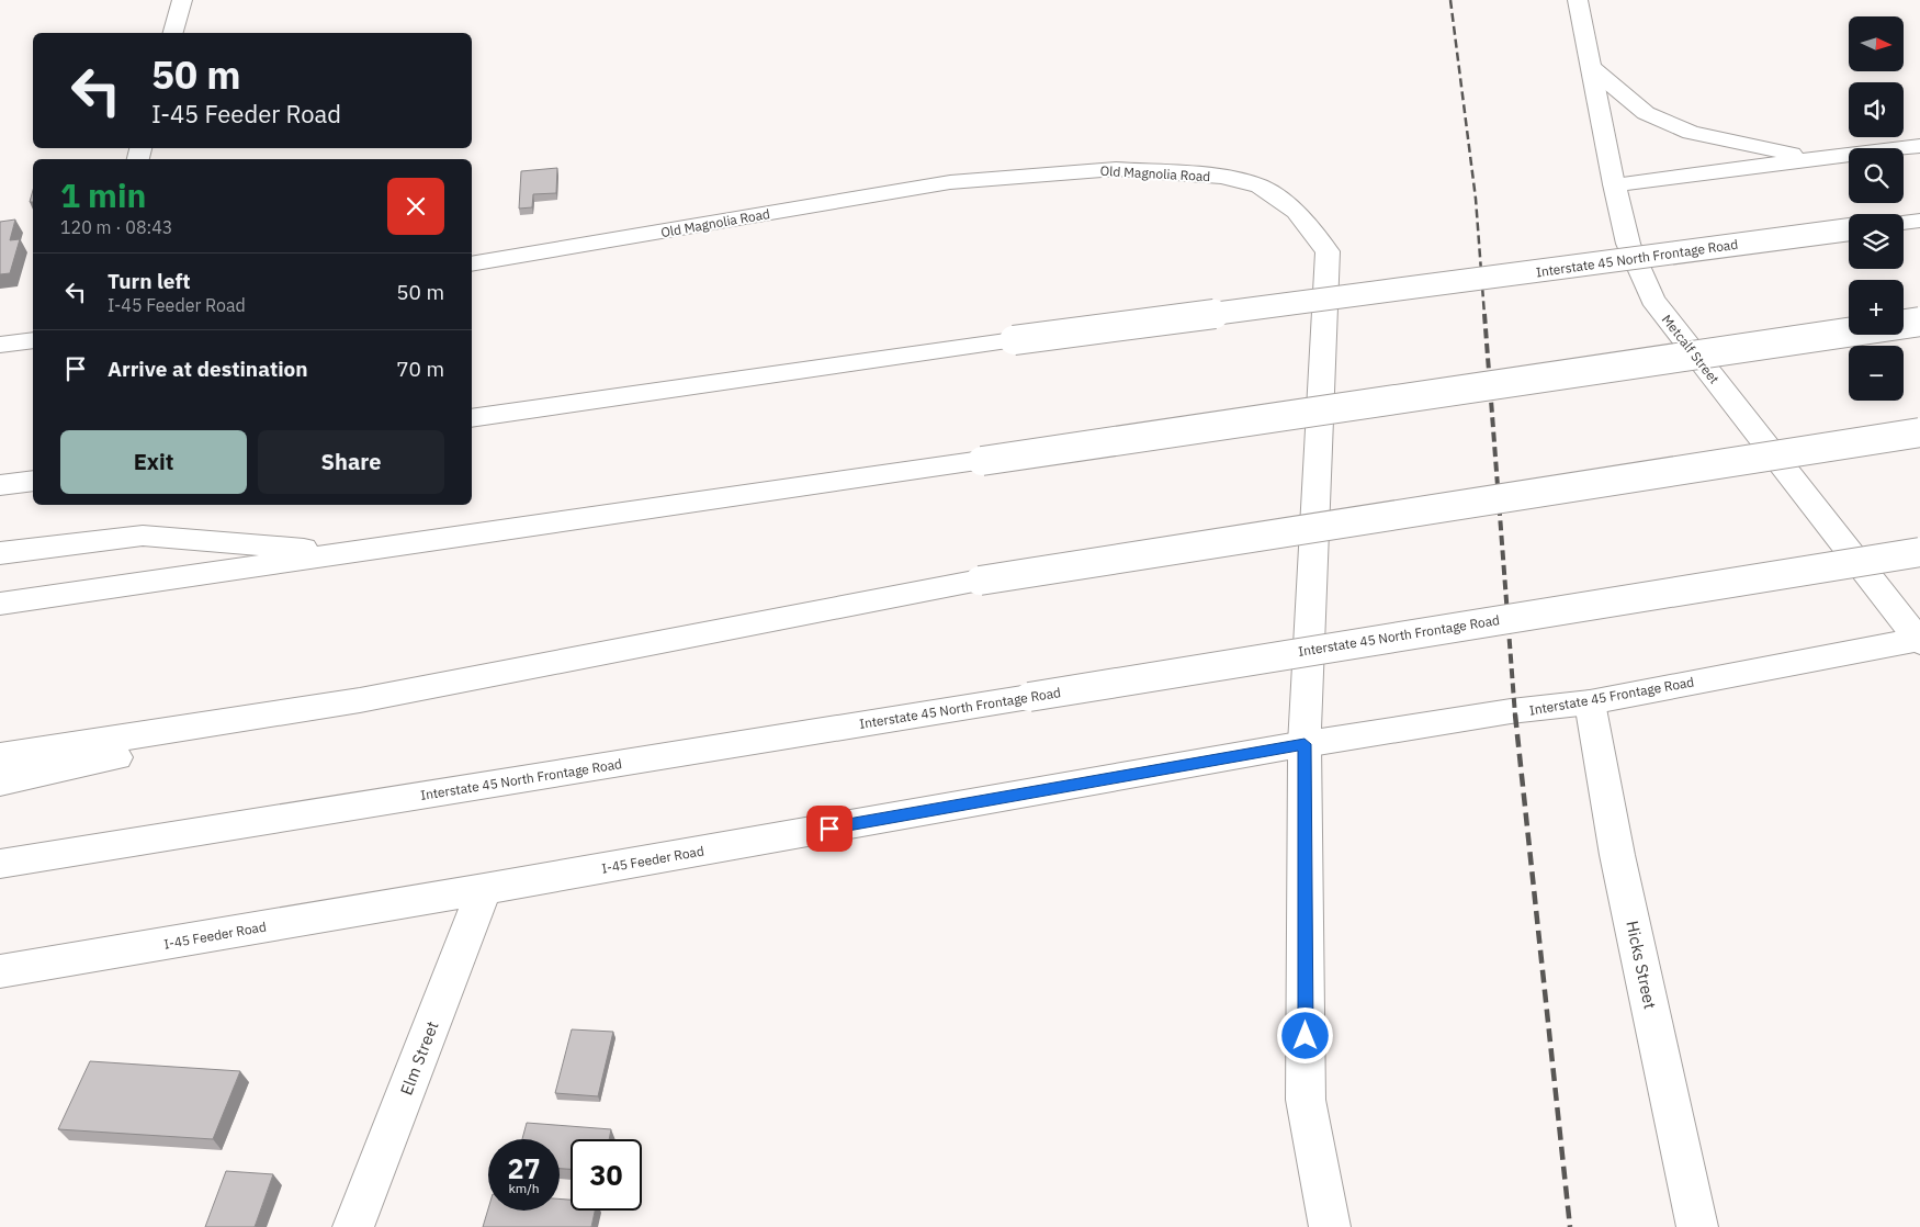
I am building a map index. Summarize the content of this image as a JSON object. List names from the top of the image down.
{
  "streets": {
    "main road": [
      "Old Magnolia Road",
      "Interstate 45 North Frontage Road",
      "Metcalf Street",
      "Interstate 45 Frontage Road",
      "I-45 Feeder Road",
      "Hicks Street",
      "Elm Street"
    ]
  },
  "crossings": [
    ["Old Magnolia Road", "Interstate 45 Frontage Road"],
    ["Old Magnolia Road", "I-45 Feeder Road"],
    ["Metcalf Street", "Interstate 45 Frontage Road"],
    ["Interstate 45 Frontage Road", "I-45 Feeder Road"],
    ["Interstate 45 Frontage Road", "Hicks Street"],
    ["I-45 Feeder Road", "Elm Street"]
  ],
  "north": "right",
  "page": {
    "map_buttons": ["+", "−"],
    "turn": ["50 m", "I-45 Feeder Road"],
    "heading": ["1 min", "120 m · 08:43"],
    "list": [
      {
        "name": "Turn left",
        "note": "I-45 Feeder Road",
        "value": "50 m"
      },
      {
        "name": "Arrive at destination",
        "value": "70 m"
      }
    ],
    "buttons": ["Exit", "Share"],
    "speed": "27 km/h",
    "limit": "30"
  }
}
